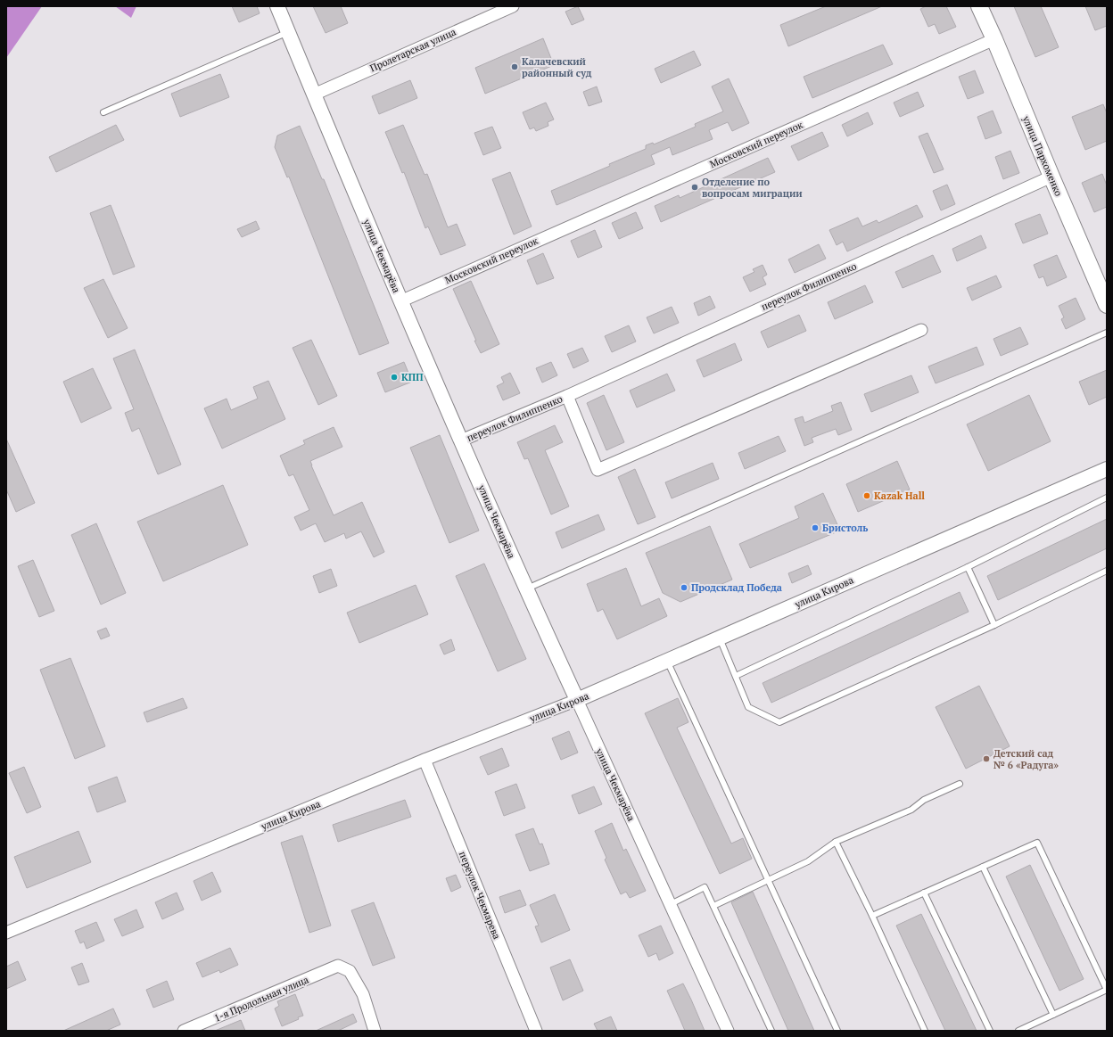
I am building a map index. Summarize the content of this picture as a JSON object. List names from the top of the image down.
{
  "streets": {
    "main road": ["улица Пархоменко"],
    "street": [
      "Пролетарская улица",
      "Московский переулок",
      "улица Чекмарёва",
      "переулок Филиппенко",
      "улица Кирова",
      "переулок Чекмарева",
      "1-я Продольная улица"
    ]
  },
  "crossings": [
    ["Пролетарская улица", "улица Чекмарёва"],
    ["Московский переулок", "улица Пархоменко"],
    ["Московский переулок", "улица Чекмарёва"],
    ["улица Пархоменко", "переулок Филиппенко"],
    ["улица Чекмарёва", "переулок Филиппенко"],
    ["улица Чекмарёва", "улица Кирова"],
    ["улица Кирова", "переулок Чекмарева"]
  ],
  "places": [
    "Калачевский районный суд",
    "Отделение по вопросам миграции",
    "КПП",
    "Kazak Hall",
    "Бристоль",
    "Продсклад Победа",
    "Детский сад № 6 «Радуга»"
  ]
}
